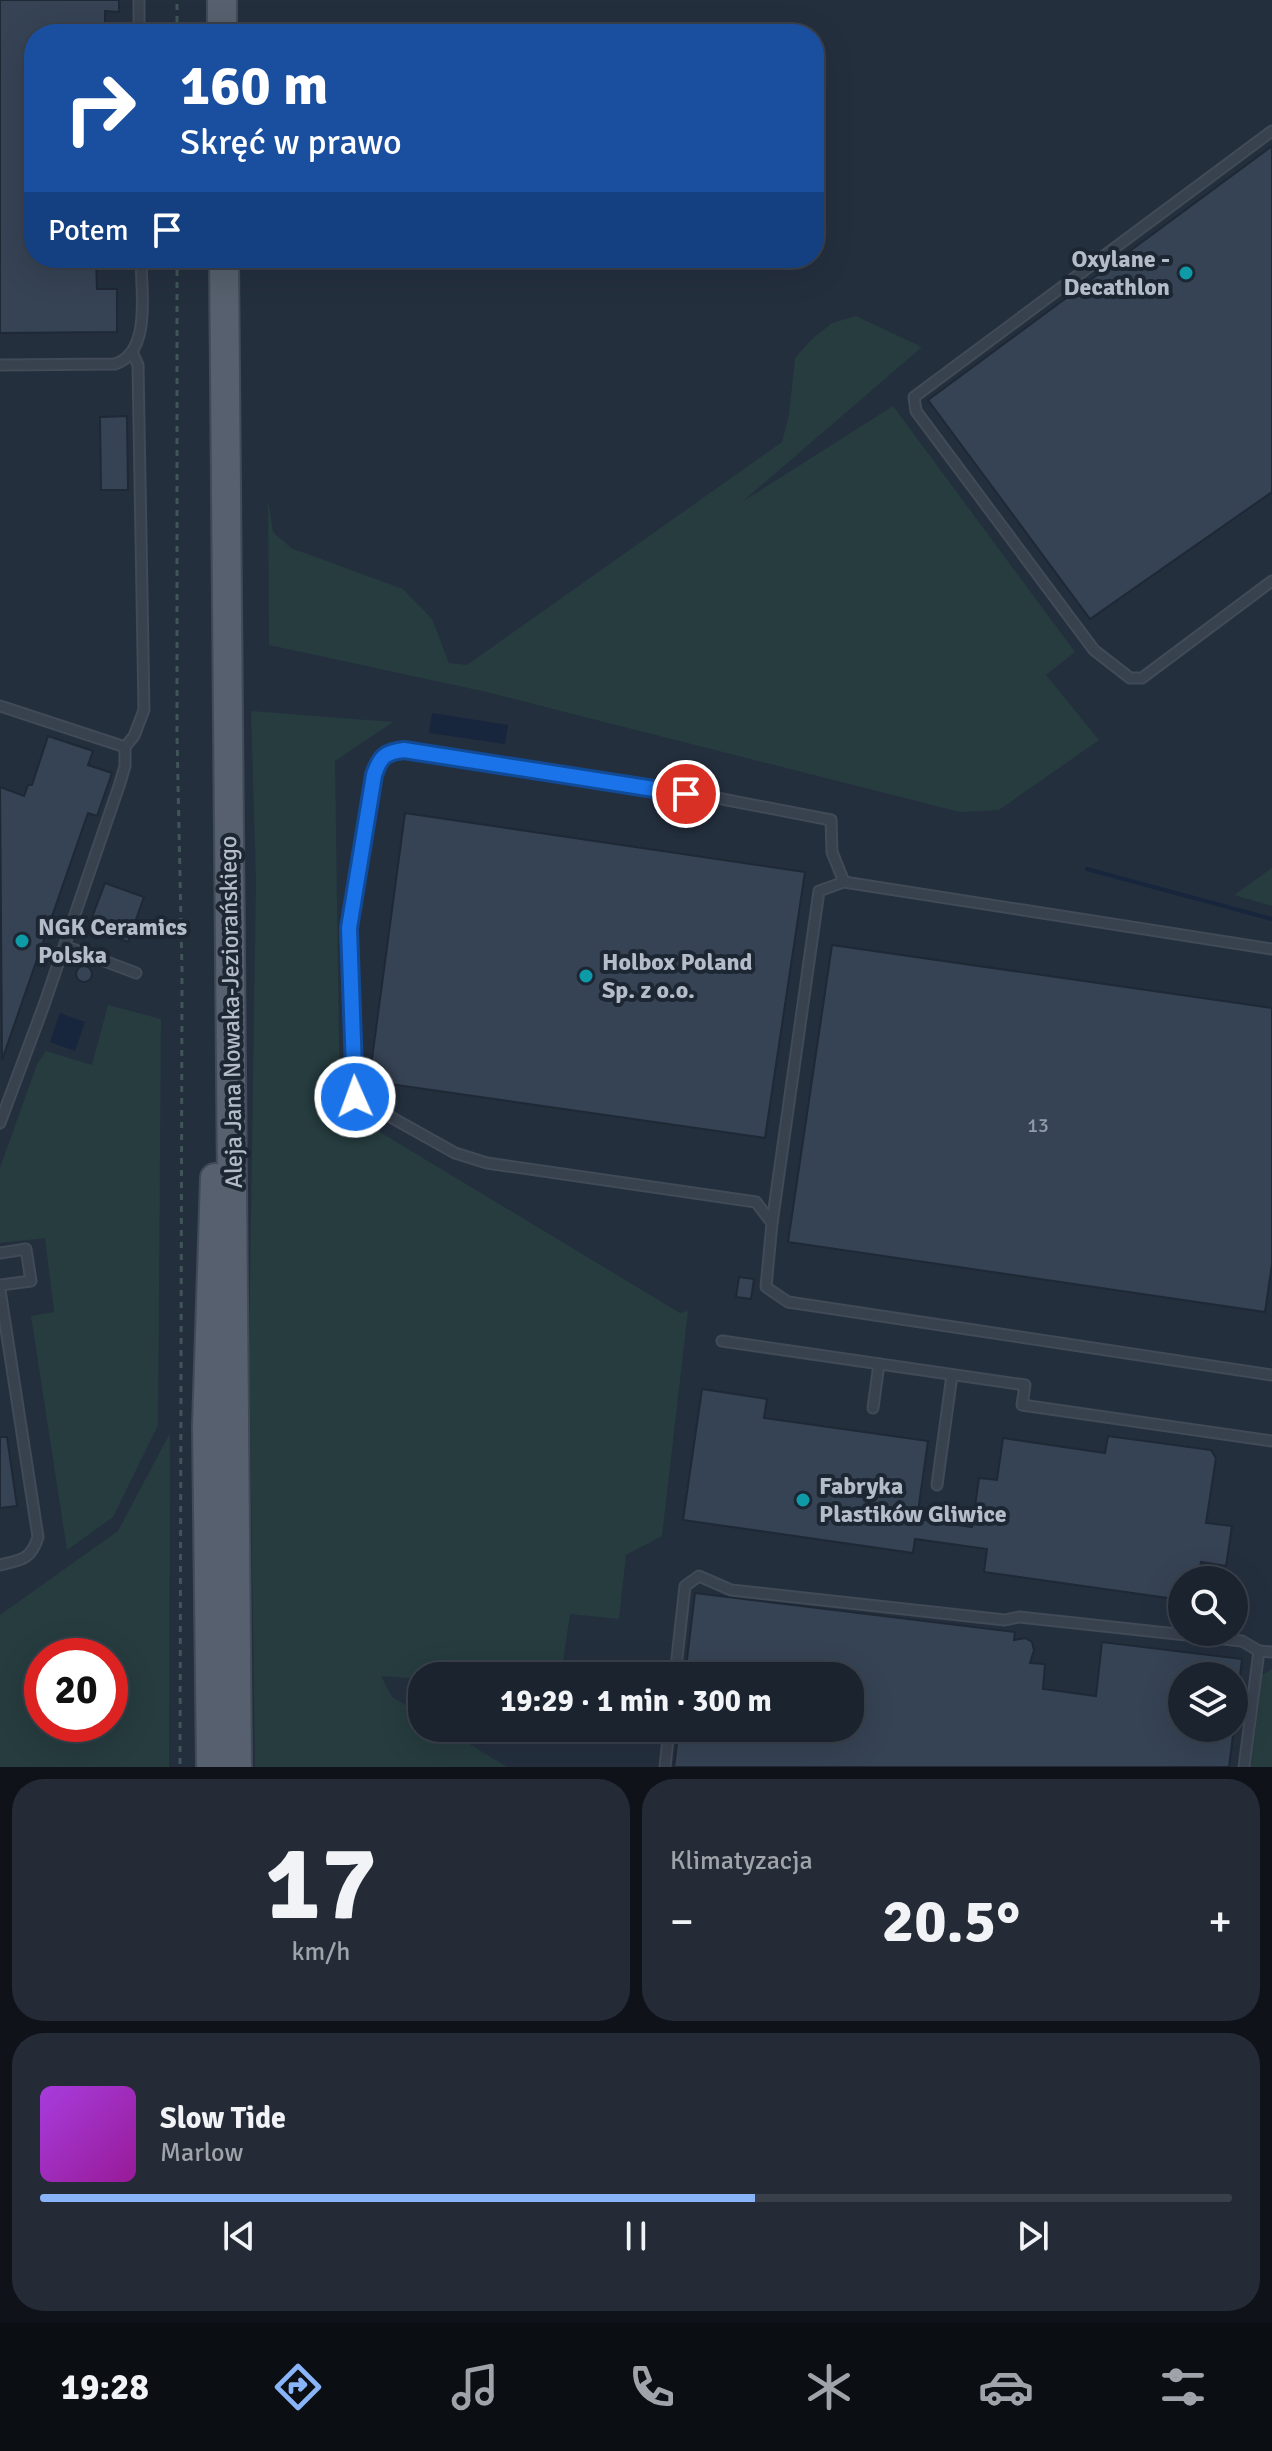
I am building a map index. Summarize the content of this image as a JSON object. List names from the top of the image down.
{
  "streets": {
    "main road": ["Aleja Jana Nowaka-Jeziorańskiego"]
  },
  "places": [
    "Oxylane - Decathlon",
    "NGK Ceramics Polska",
    "Holbox Poland Sp. z o.o.",
    "Fabryka Plastików Gliwice"
  ],
  "house_numbers": ["13"],
  "page": {
    "turn": ["160 m", "Skręć w prawo"],
    "then": "Potem",
    "limit": "20",
    "trip": "19:29 · 1 min · 300 m",
    "tile": [
      ["17", "km/h"],
      "Klimatyzacja"
    ],
    "heat": ["−", "20.5°", "+"],
    "song": ["Slow Tide", "Marlow"],
    "tabs": "19:28"
  }
}
